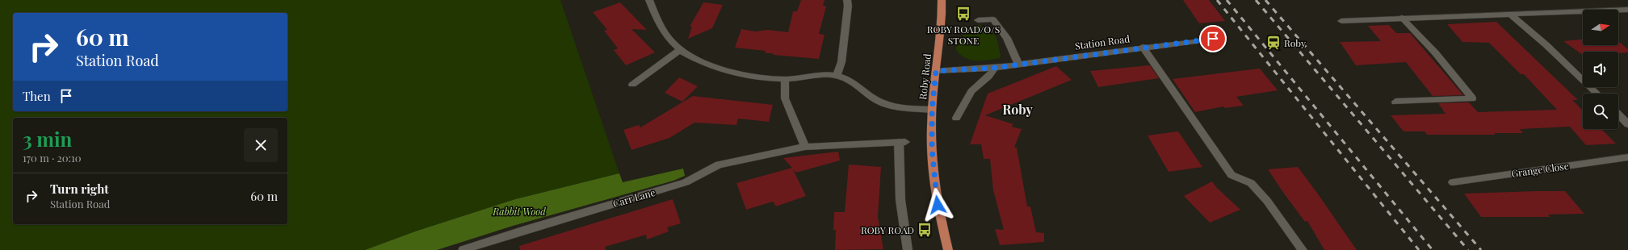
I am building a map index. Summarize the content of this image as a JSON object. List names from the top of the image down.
{
  "streets": {
    "main road": ["Roby Road"],
    "street": ["Station Road", "Grange Close", "Carr Lane"]
  },
  "crossings": [
    ["Station Road", "Roby Road"]
  ],
  "districts": ["Roby"],
  "parks": ["Rabbit Wood"],
  "places": {
    "bus stop": ["ROBY ROAD/O/S STONE", "ROBY ROAD"],
    "station": ["Roby"]
  },
  "north": "right",
  "page": {
    "turn": ["60 m", "Station Road"],
    "then": "Then",
    "heading": ["3 min", "170 m · 20:10"],
    "list": [
      {
        "name": "Turn right",
        "note": "Station Road",
        "value": "60 m"
      }
    ]
  }
}
